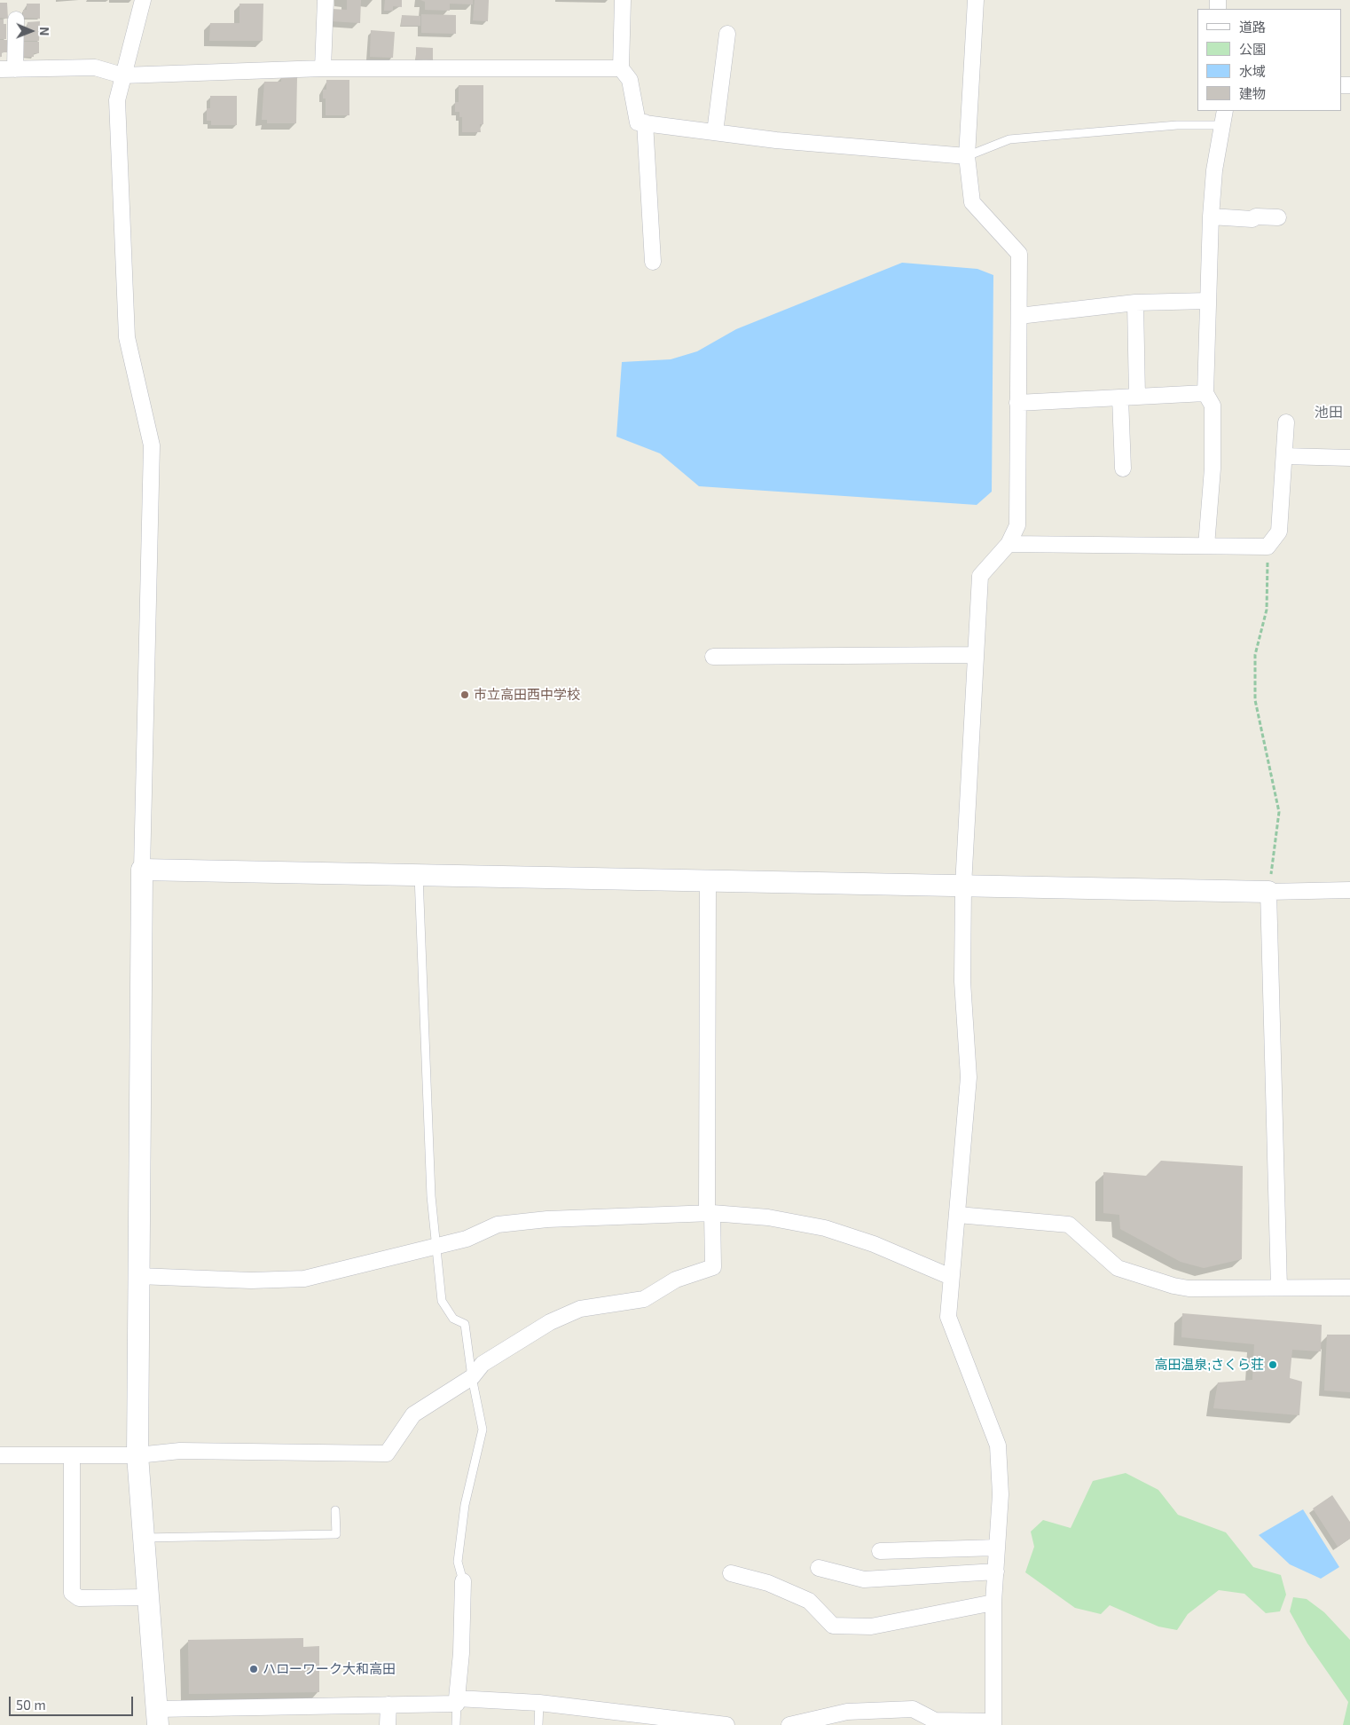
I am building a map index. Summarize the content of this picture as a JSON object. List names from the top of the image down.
{
  "districts": ["池田"],
  "places": ["市立高田西中学校", "高田温泉;さくら荘", "ハローワーク大和高田"],
  "legend": [
    "道路",
    "公園",
    "水域",
    "建物"
  ],
  "scale_bar": "50 m",
  "north": "right"
}
